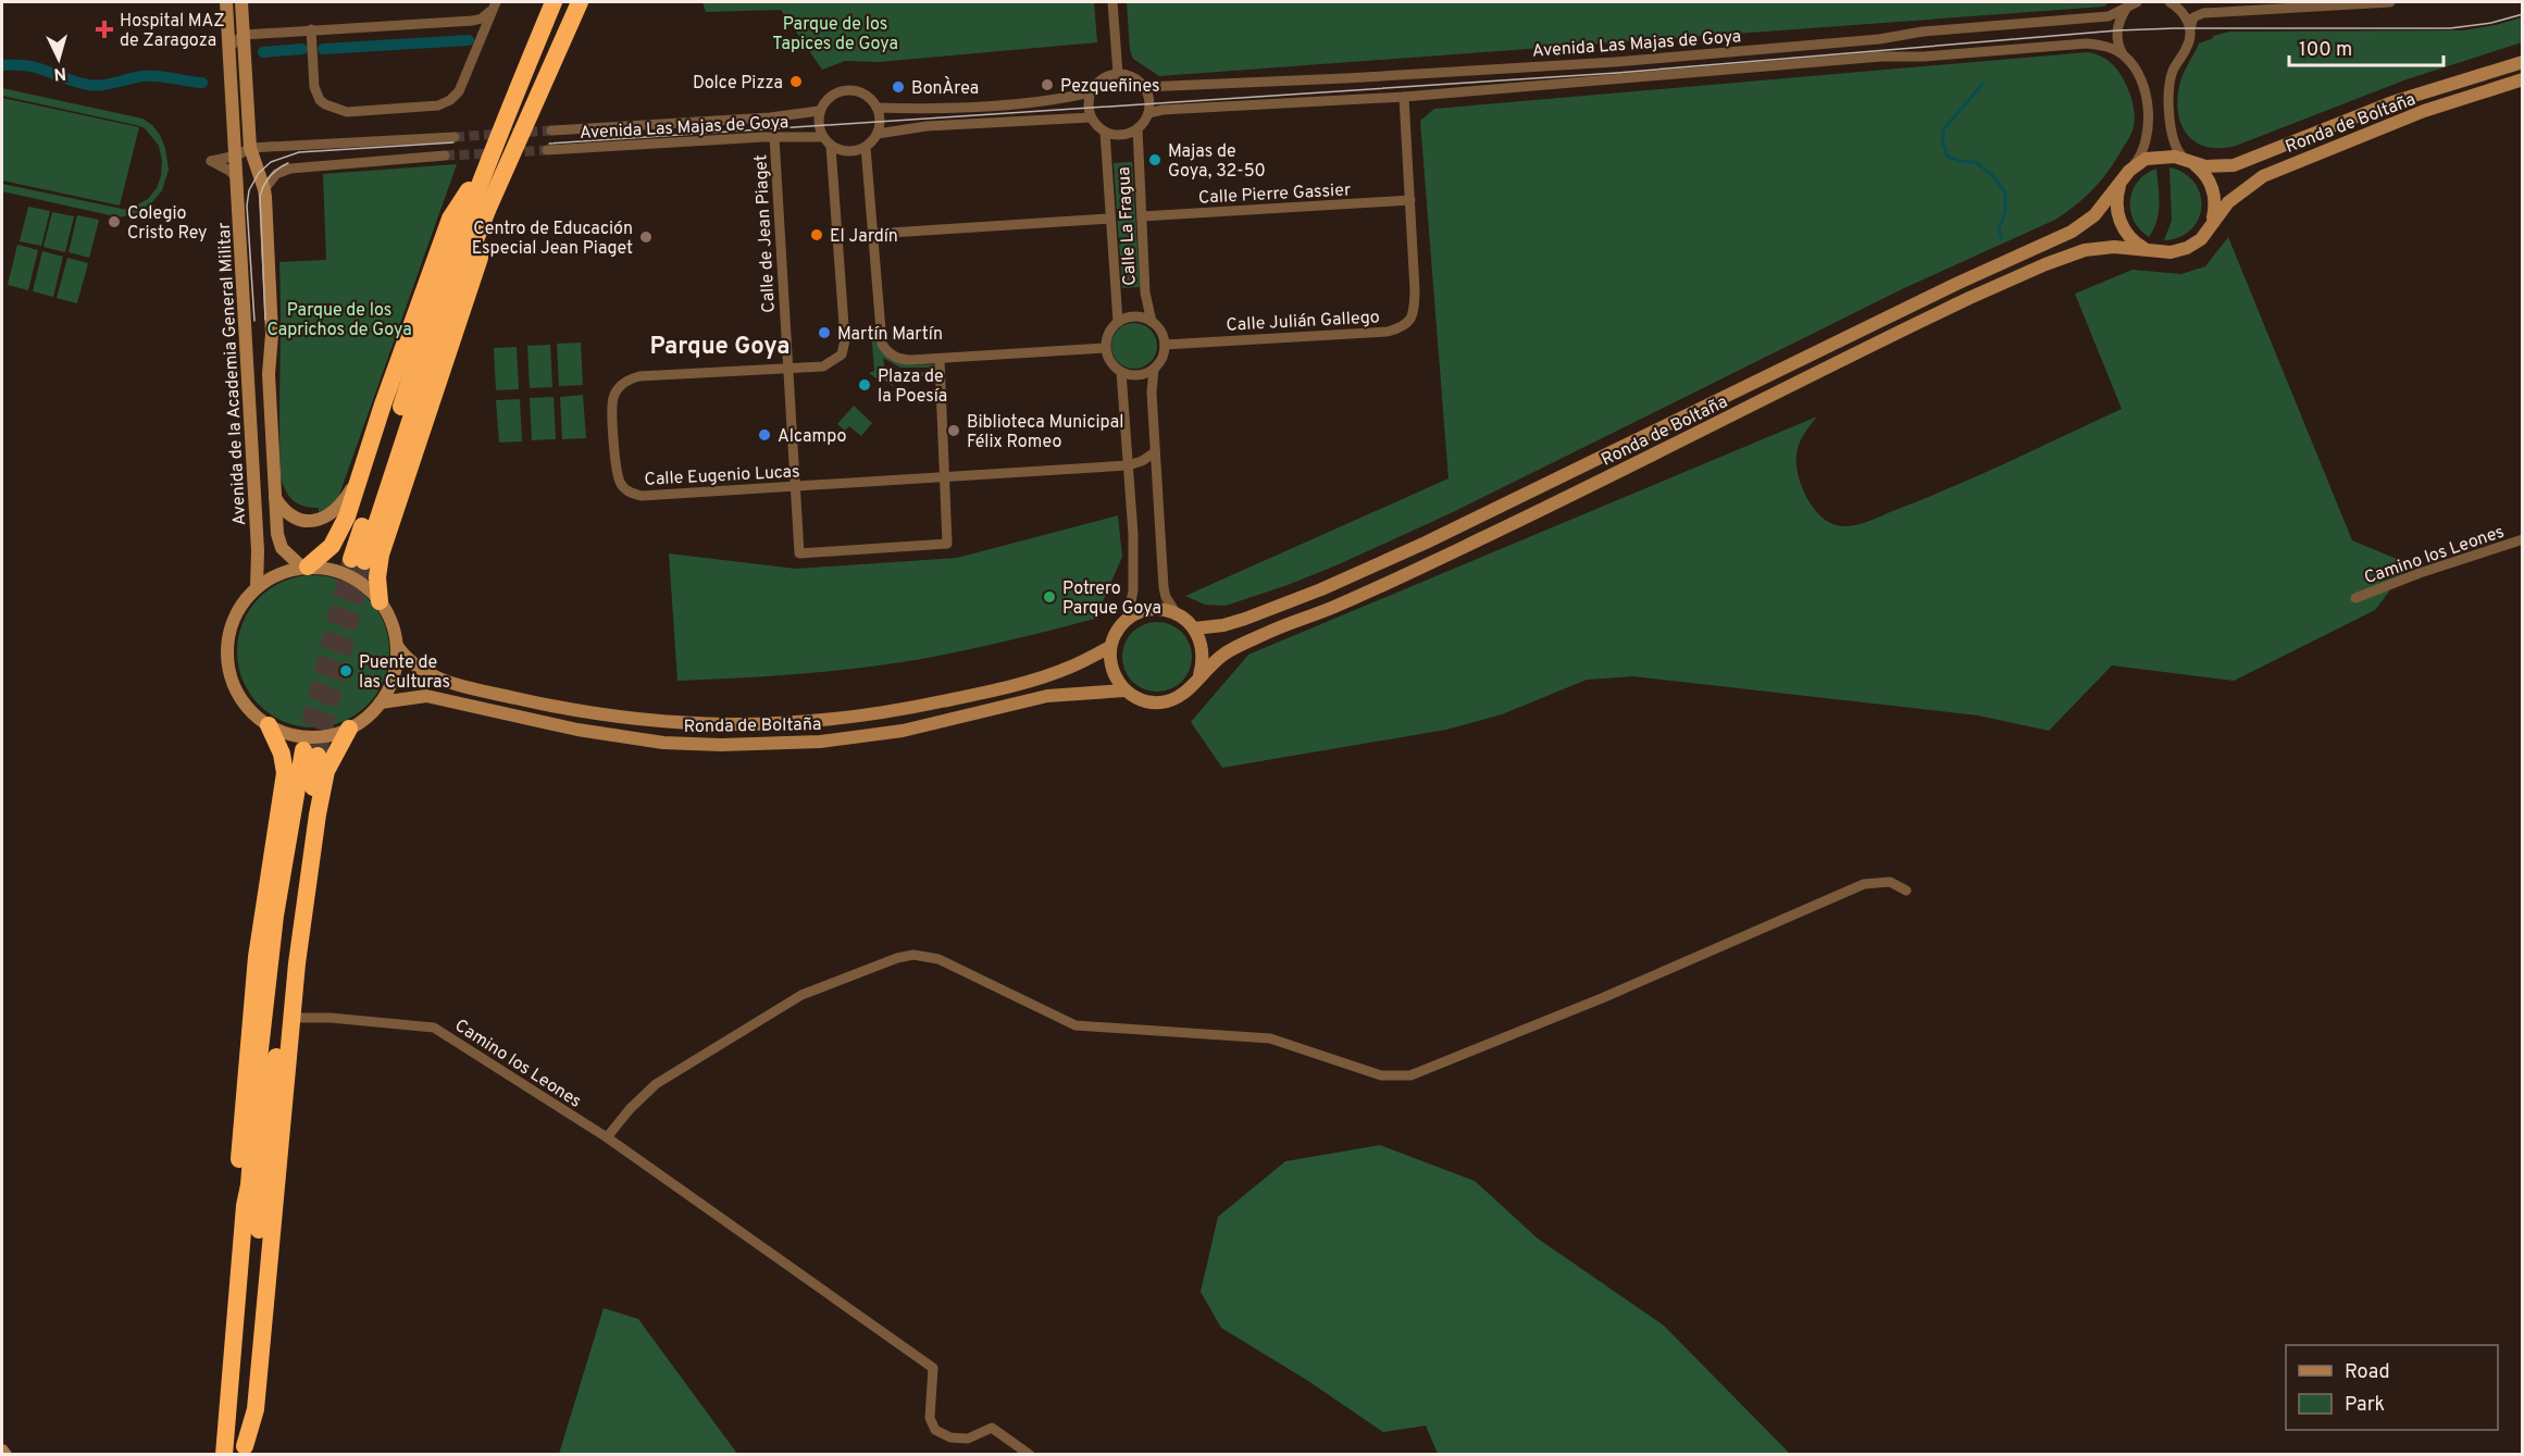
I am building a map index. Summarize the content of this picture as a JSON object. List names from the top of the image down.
{
  "streets": {
    "main road": ["Ronda de Boltaña", "Avenida de la Academia General Militar"],
    "street": [
      "Avenida Las Majas de Goya",
      "Calle Pierre Gassier",
      "Calle La Fragua",
      "Calle de Jean Piaget",
      "Calle Julián Gallego",
      "Calle Eugenio Lucas",
      "Camino los Leones"
    ]
  },
  "crossings": [
    ["Avenida Las Majas de Goya", "Ronda de Boltaña"],
    ["Avenida Las Majas de Goya", "Calle La Fragua"],
    ["Avenida Las Majas de Goya", "Calle de Jean Piaget"],
    ["Avenida Las Majas de Goya", "Calle Julián Gallego"],
    ["Avenida Las Majas de Goya", "Calle Eugenio Lucas"],
    ["Ronda de Boltaña", "Avenida de la Academia General Militar"],
    ["Calle Pierre Gassier", "Calle La Fragua"],
    ["Calle Pierre Gassier", "Calle Julián Gallego"],
    ["Calle La Fragua", "Calle Julián Gallego"],
    ["Calle de Jean Piaget", "Calle Eugenio Lucas"]
  ],
  "districts": ["Parque Goya"],
  "parks": ["Parque de los Tapices de Goya", "Parque de los Caprichos de Goya"],
  "places": {
    "health": ["Hospital MAZ de Zaragoza"],
    "other": [
      "Dolce Pizza",
      "Pezqueñines",
      "BonÀrea",
      "Majas de Goya, 32-50",
      "Colegio Cristo Rey",
      "El Jardín",
      "Centro de Educación Especial Jean Piaget",
      "Martín Martín",
      "Plaza de la Poesía",
      "Biblioteca Municipal Félix Romeo",
      "Alcampo",
      "Potrero Parque Goya",
      "Puente de las Culturas"
    ]
  },
  "legend": ["Road", "Park"],
  "scale_bar": "100 m",
  "north": "bottom"
}
